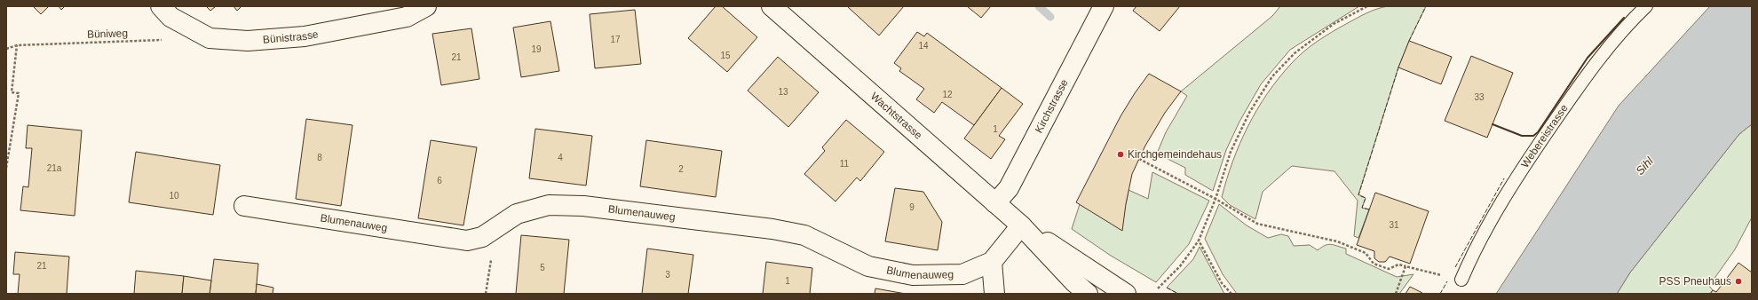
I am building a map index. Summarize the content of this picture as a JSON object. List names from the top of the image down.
{
  "streets": {
    "street": [
      "Bünistrasse",
      "Kirchstrasse",
      "Wachtstrasse",
      "Blumenauweg"
    ],
    "lane": ["Webereistrasse"],
    "path": ["Büniweg"]
  },
  "crossings": [
    ["Kirchstrasse", "Wachtstrasse"],
    ["Wachtstrasse", "Blumenauweg"]
  ],
  "water": ["Sihl"],
  "places": ["Kirchgemeindehaus", "PSS Pneuhaus"],
  "house_numbers": [
    "17",
    "14",
    "19",
    "15",
    "21",
    "13",
    "12",
    "33",
    "1",
    "8",
    "4",
    "11",
    "21a",
    "2",
    "6",
    "10",
    "9",
    "31",
    "21",
    "5",
    "3",
    "1"
  ]
}
